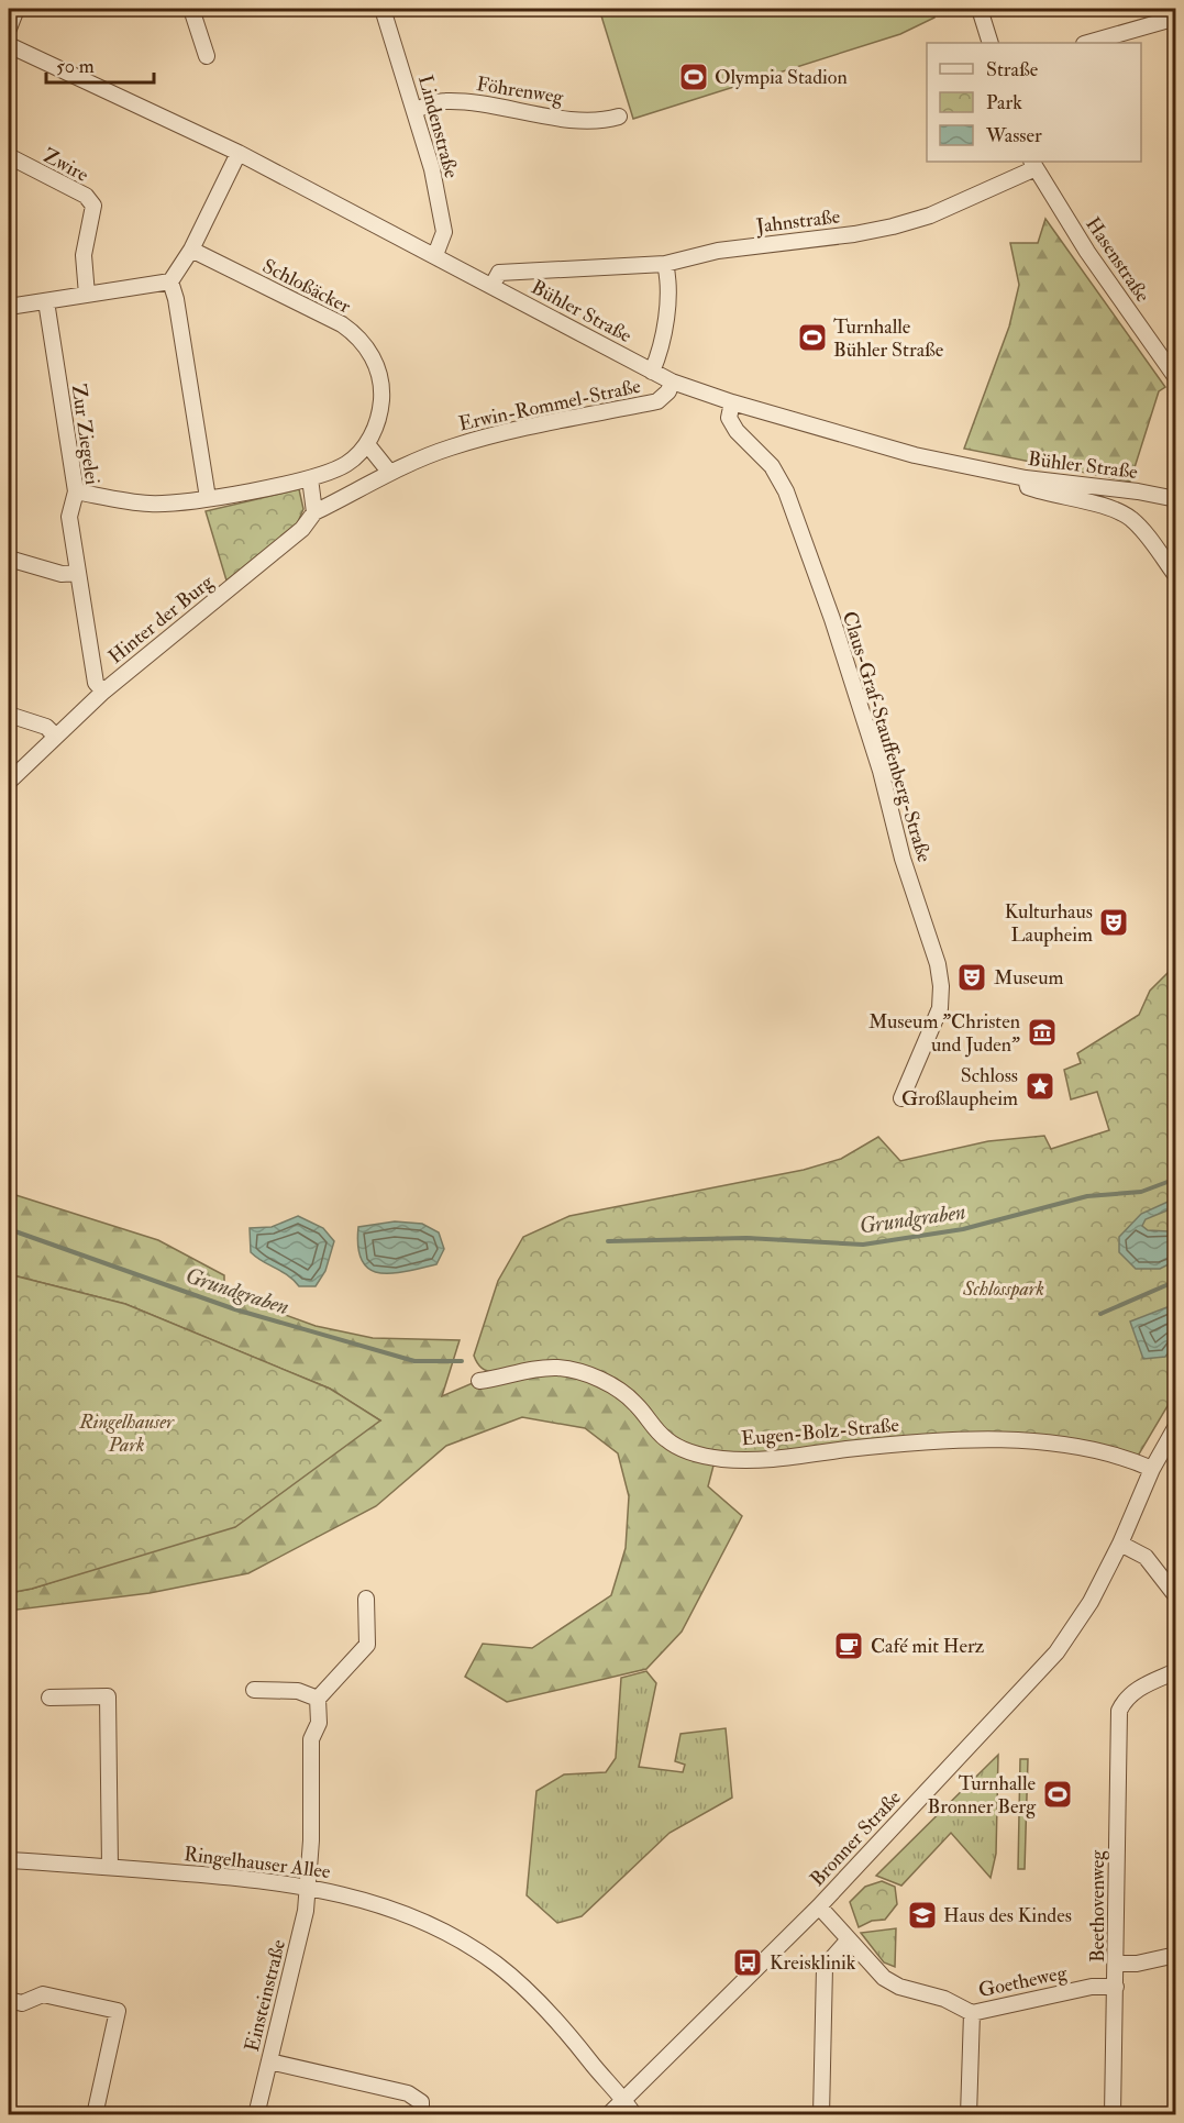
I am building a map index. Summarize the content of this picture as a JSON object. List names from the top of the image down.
{
  "streets": {
    "street": [
      "Föhrenweg",
      "Lindenstraße",
      "Zwire",
      "Jahnstraße",
      "Hasenstraße",
      "Schloßäcker",
      "Bühler Straße",
      "Erwin-Rommel-Straße",
      "Zur Ziegelei",
      "Hinter der Burg",
      "Claus-Graf-Stauffenberg-Straße",
      "Eugen-Bolz-Straße",
      "Bronner Straße",
      "Ringelhauser Allee",
      "Beethovenweg",
      "Goetheweg",
      "Einsteinstraße"
    ]
  },
  "crossings": [
    ["Föhrenweg", "Lindenstraße"],
    ["Lindenstraße", "Bühler Straße"],
    ["Jahnstraße", "Hasenstraße"],
    ["Jahnstraße", "Bühler Straße"],
    ["Schloßäcker", "Zur Ziegelei"],
    ["Bühler Straße", "Erwin-Rommel-Straße"],
    ["Bühler Straße", "Claus-Graf-Stauffenberg-Straße"],
    ["Erwin-Rommel-Straße", "Hinter der Burg"],
    ["Zur Ziegelei", "Hinter der Burg"],
    ["Eugen-Bolz-Straße", "Bronner Straße"],
    ["Bronner Straße", "Ringelhauser Allee"],
    ["Bronner Straße", "Goetheweg"],
    ["Ringelhauser Allee", "Einsteinstraße"],
    ["Beethovenweg", "Goetheweg"]
  ],
  "water": ["Grundgraben"],
  "parks": ["Schlosspark", "Ringelhauser Park"],
  "places": {
    "sports": ["Olympia Stadion", "Turnhalle Bühler Straße", "Turnhalle Bronner Berg"],
    "theatre": ["Kulturhaus Laupheim", "Museum"],
    "museum": ["Museum \"Christen und Juden\""],
    "place": ["Schloss Großlaupheim"],
    "cafe": ["Café mit Herz"],
    "school or university": ["Haus des Kindes"],
    "bus stop": ["Kreisklinik"]
  },
  "legend": ["Straße", "Park", "Wasser"],
  "scale_bar": "50 m"
}
